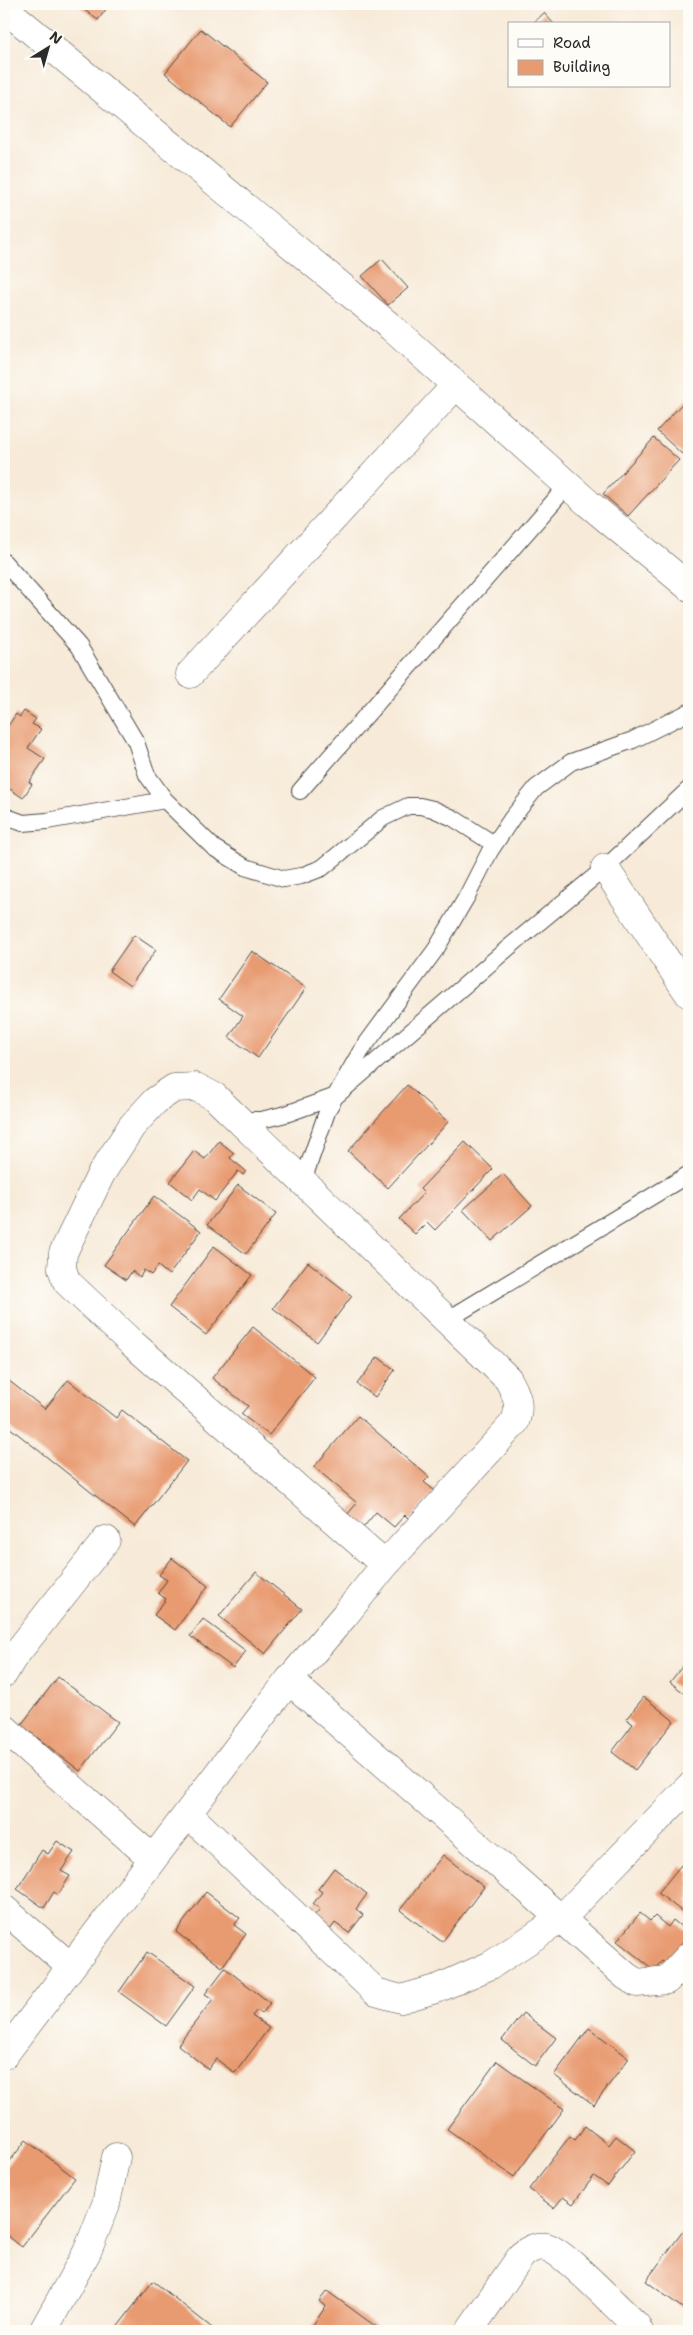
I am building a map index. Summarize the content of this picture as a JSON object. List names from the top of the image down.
{
  "legend": ["Road", "Building"],
  "north": "top right"
}
